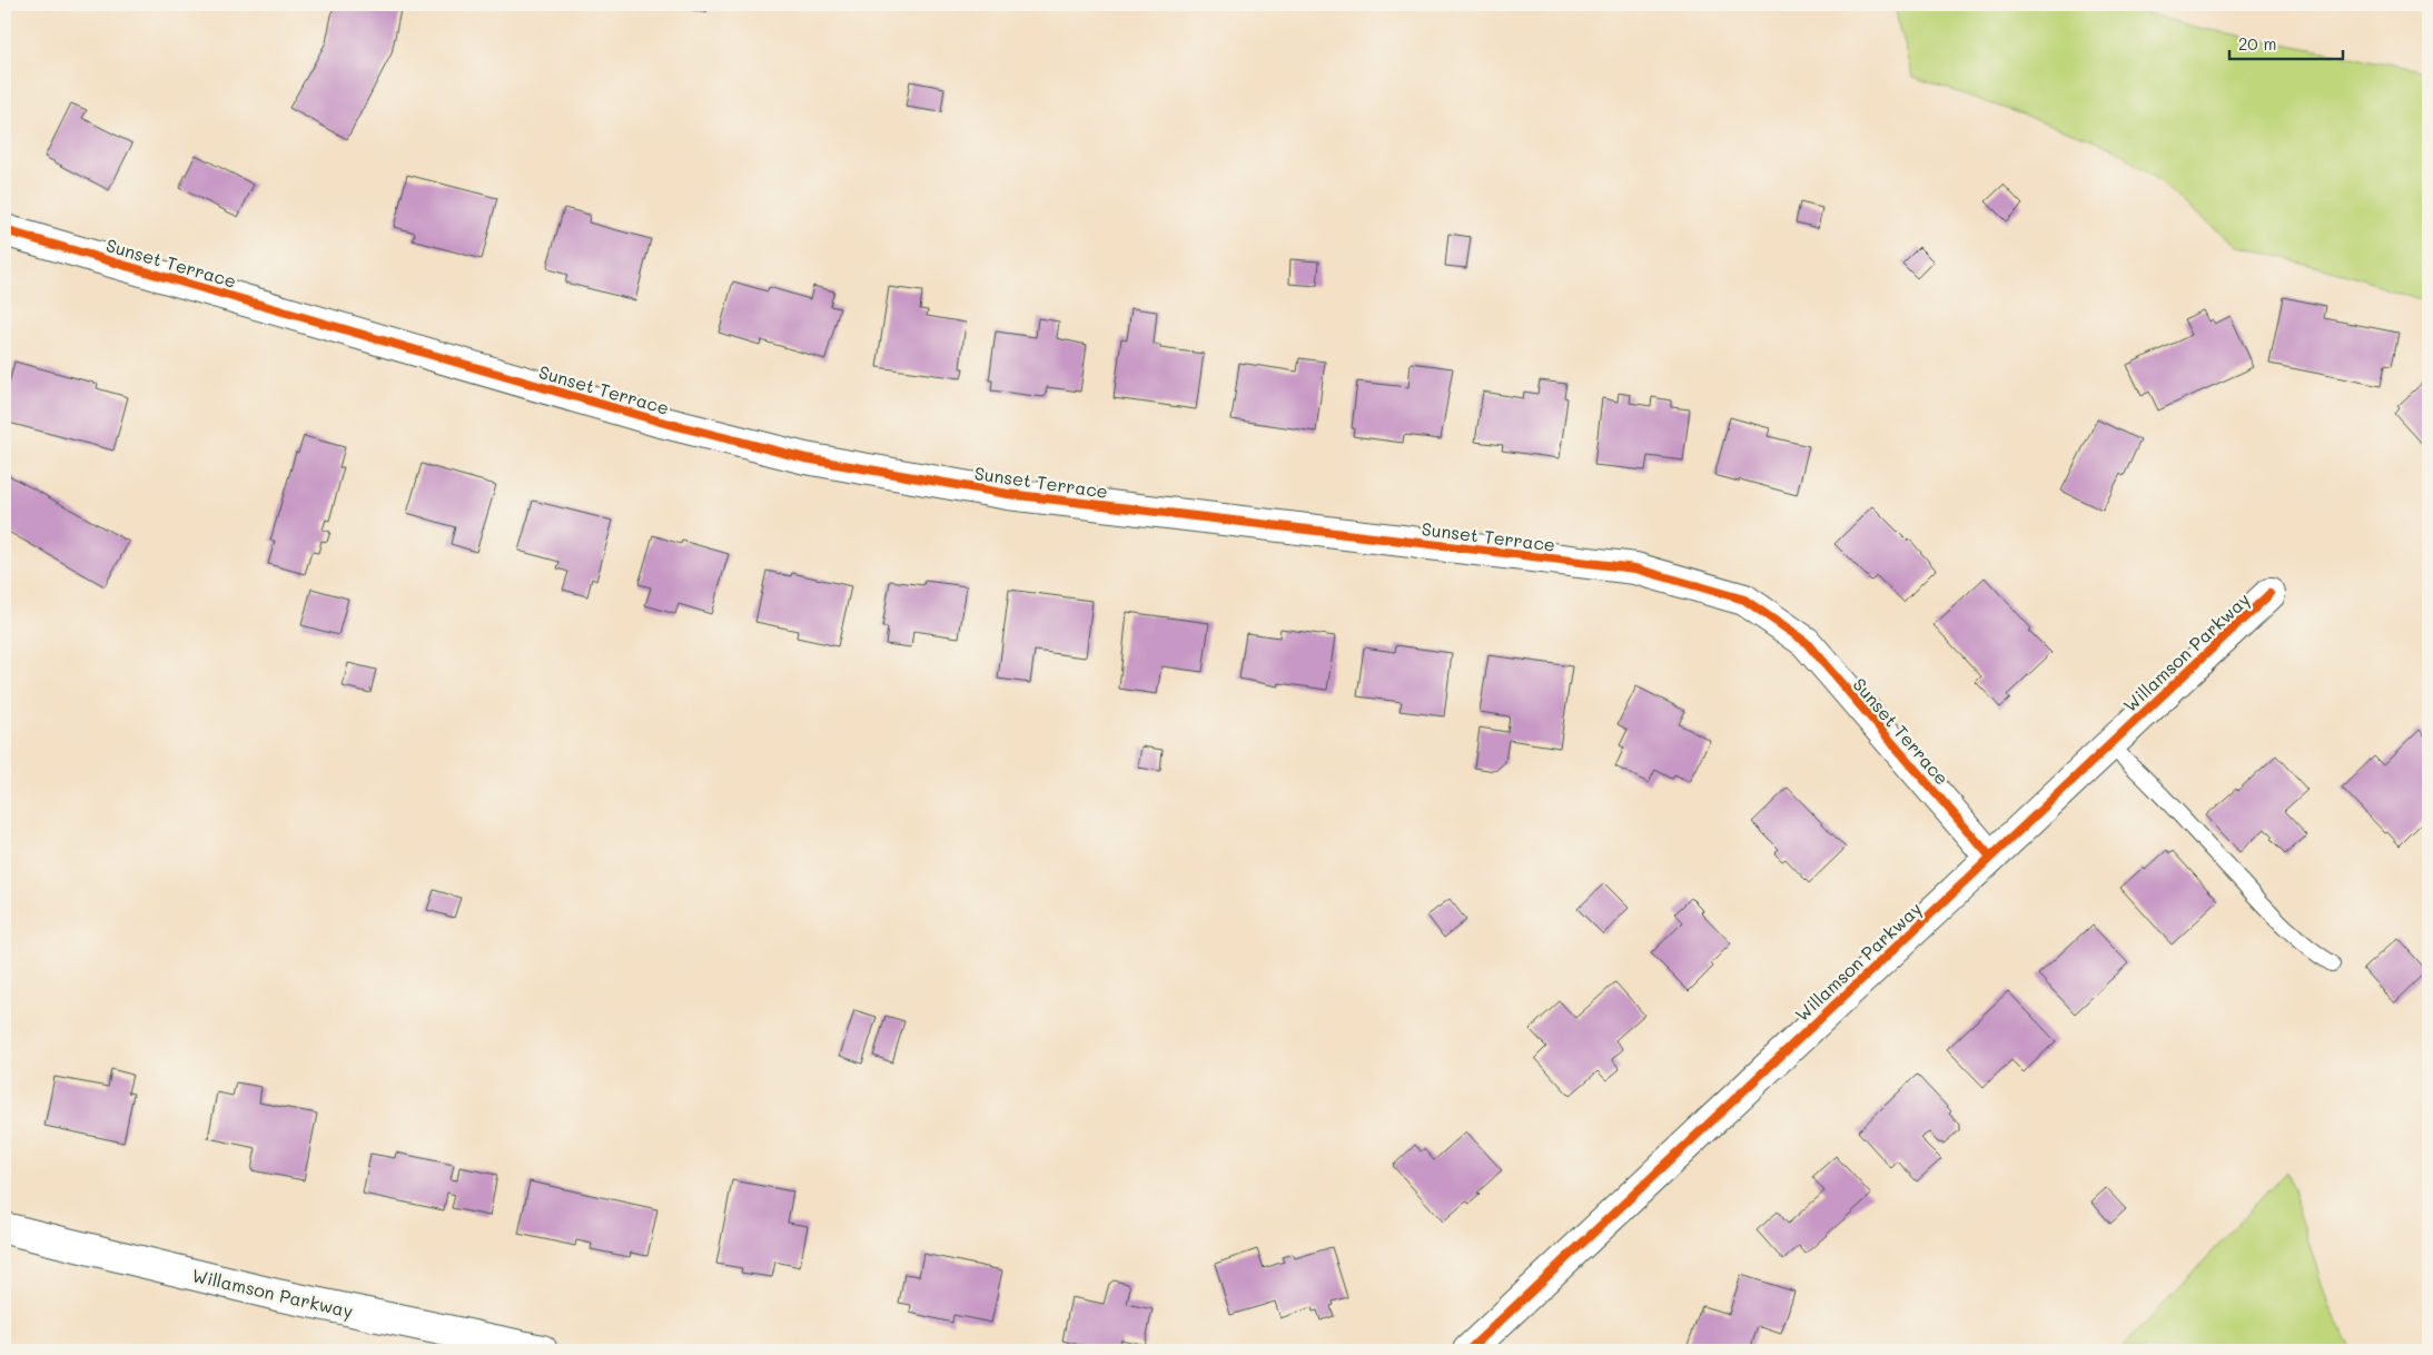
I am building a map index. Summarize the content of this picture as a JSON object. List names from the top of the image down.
{
  "streets": {
    "street": ["Sunset Terrace", "Willamson Parkway"]
  },
  "crossings": [
    ["Sunset Terrace", "Willamson Parkway"]
  ],
  "scale_bar": "20 m"
}
